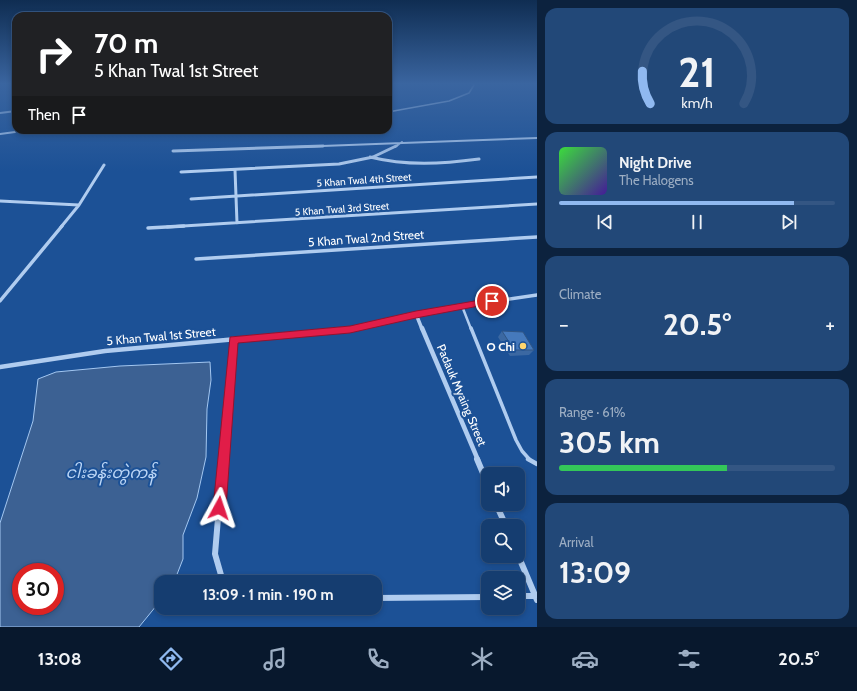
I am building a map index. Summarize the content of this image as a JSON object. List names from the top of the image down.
{
  "streets": {
    "street": [
      "5 Khan Twal 4th Street",
      "5 Khan Twal 3rd Street",
      "5 Khan Twal 2nd Street",
      "5 Khan Twal 1st Street",
      "Padauk Myaing Street"
    ]
  },
  "crossings": [
    ["5 Khan Twal 1st Street", "Padauk Myaing Street"]
  ],
  "water": ["ငါးခန်းတွဲကန်"],
  "places": ["O Chi"],
  "page": {
    "turn": ["70 m", "5 Khan Twal 1st Street"],
    "then": "Then",
    "song": ["Night Drive", "The Halogens"],
    "tile": [
      "Climate",
      ["Range · 61%", "305 km"],
      ["Arrival", "13:09"]
    ],
    "heat": ["−", "20.5°", "+"],
    "limit": "30",
    "trip": "13:09 · 1 min · 190 m",
    "tabs": ["13:08", "20.5°"],
    "gauge": ["21", "km/h"]
  }
}
